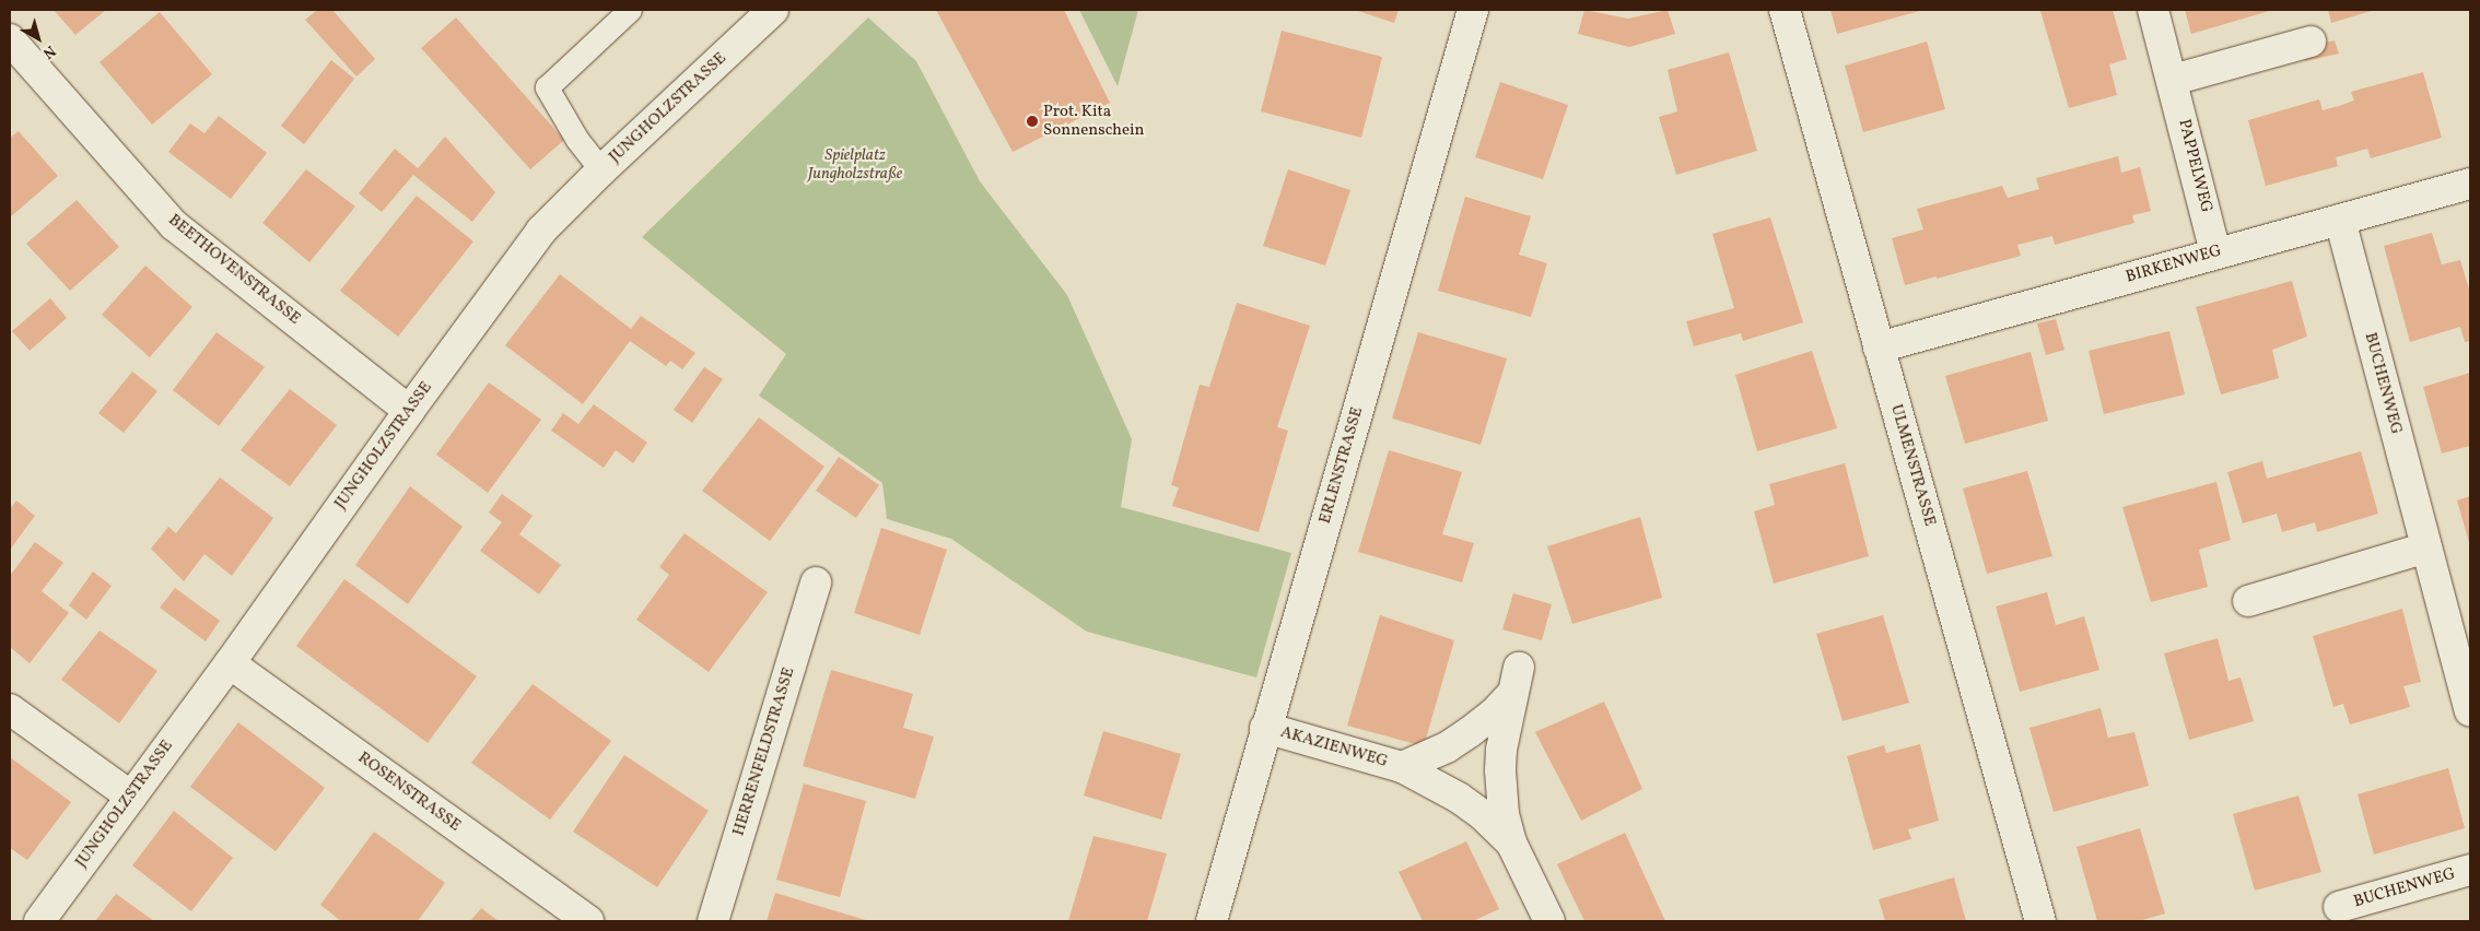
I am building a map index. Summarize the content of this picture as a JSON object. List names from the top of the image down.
{
  "streets": {
    "street": [
      "JUNGHOLZSTRASSE",
      "PAPPELWEG",
      "BIRKENWEG",
      "BEETHOVENSTRASSE",
      "BUCHENWEG",
      "ERLENSTRASSE",
      "ULMENSTRASSE",
      "AKAZIENWEG",
      "HERRENFELDSTRASSE",
      "ROSENSTRASSE"
    ]
  },
  "crossings": [
    ["JUNGHOLZSTRASSE", "BEETHOVENSTRASSE"],
    ["JUNGHOLZSTRASSE", "ROSENSTRASSE"],
    ["PAPPELWEG", "BIRKENWEG"],
    ["BIRKENWEG", "BUCHENWEG"],
    ["BIRKENWEG", "ULMENSTRASSE"],
    ["ERLENSTRASSE", "AKAZIENWEG"]
  ],
  "parks": ["Spielplatz Jungholzstraße"],
  "places": ["Prot. Kita Sonnenschein"],
  "north": "bottom right"
}
